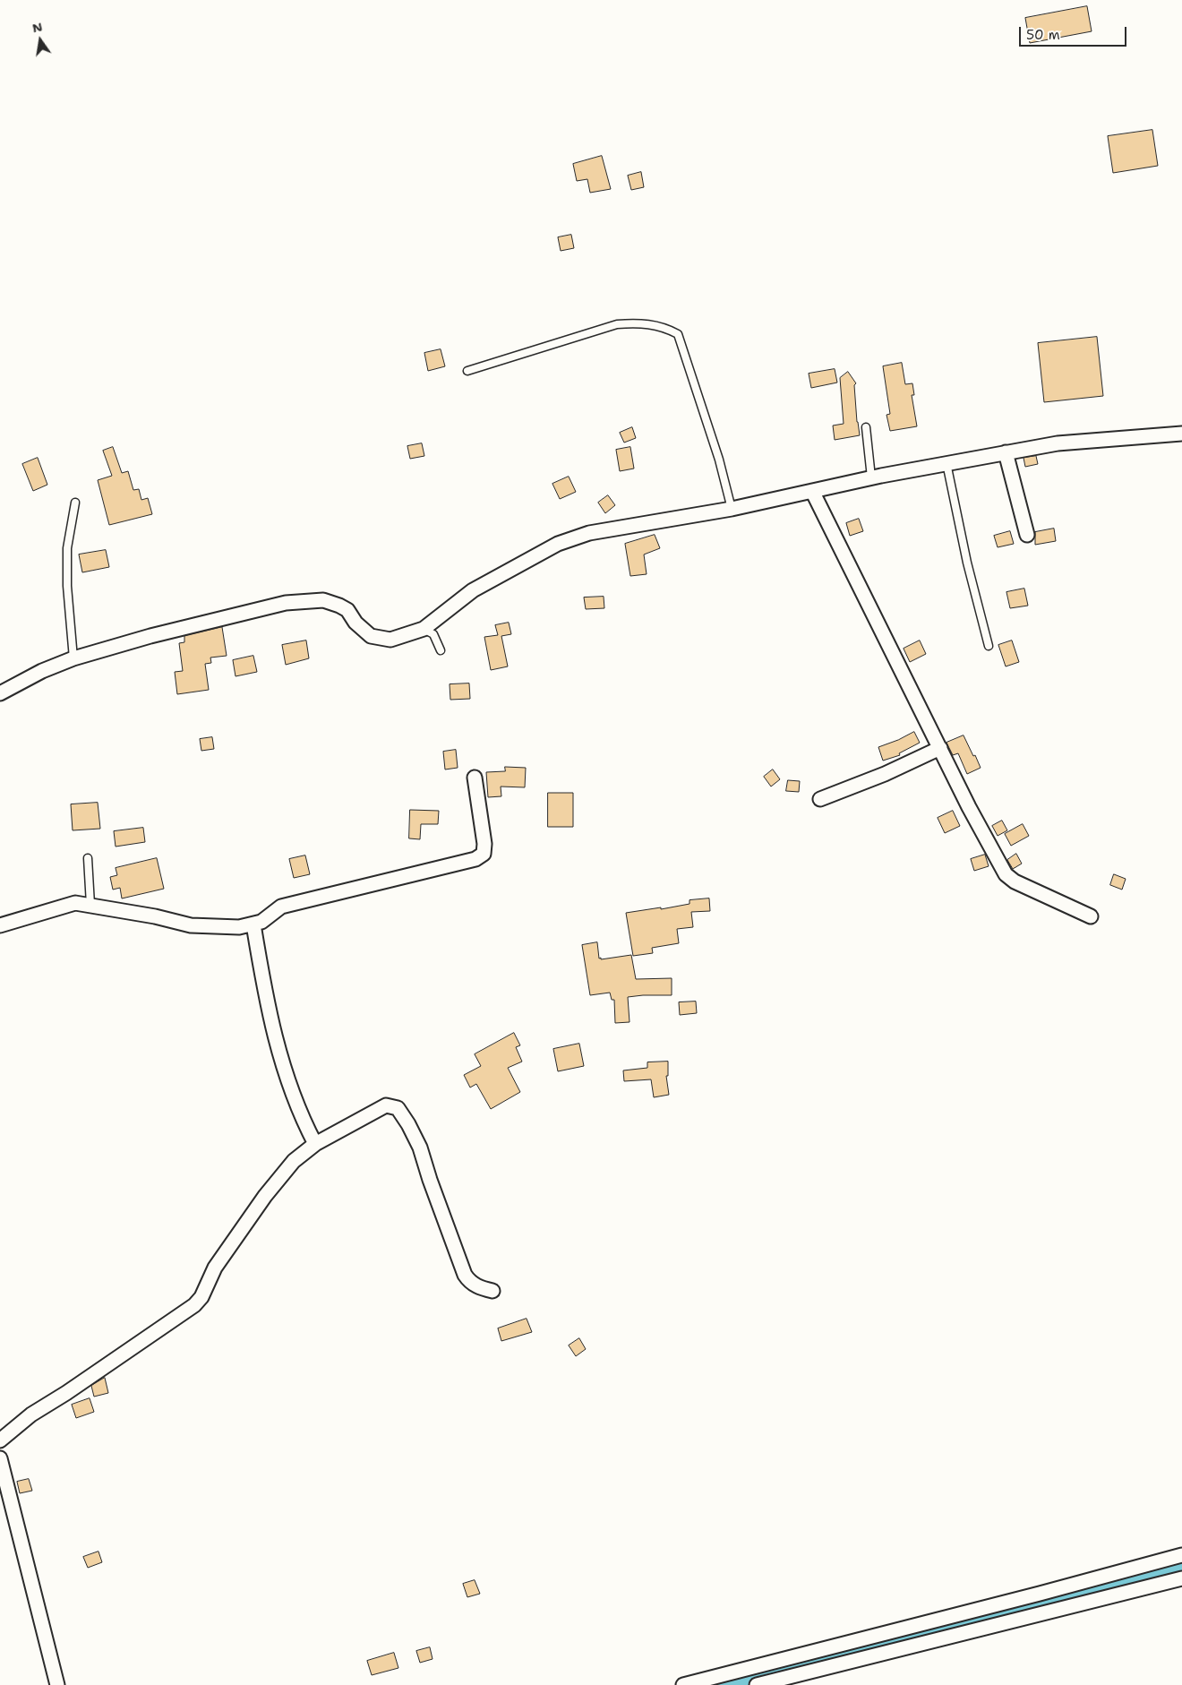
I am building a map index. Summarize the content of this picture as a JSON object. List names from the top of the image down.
{
  "scale_bar": "50 m",
  "north": "top"
}
